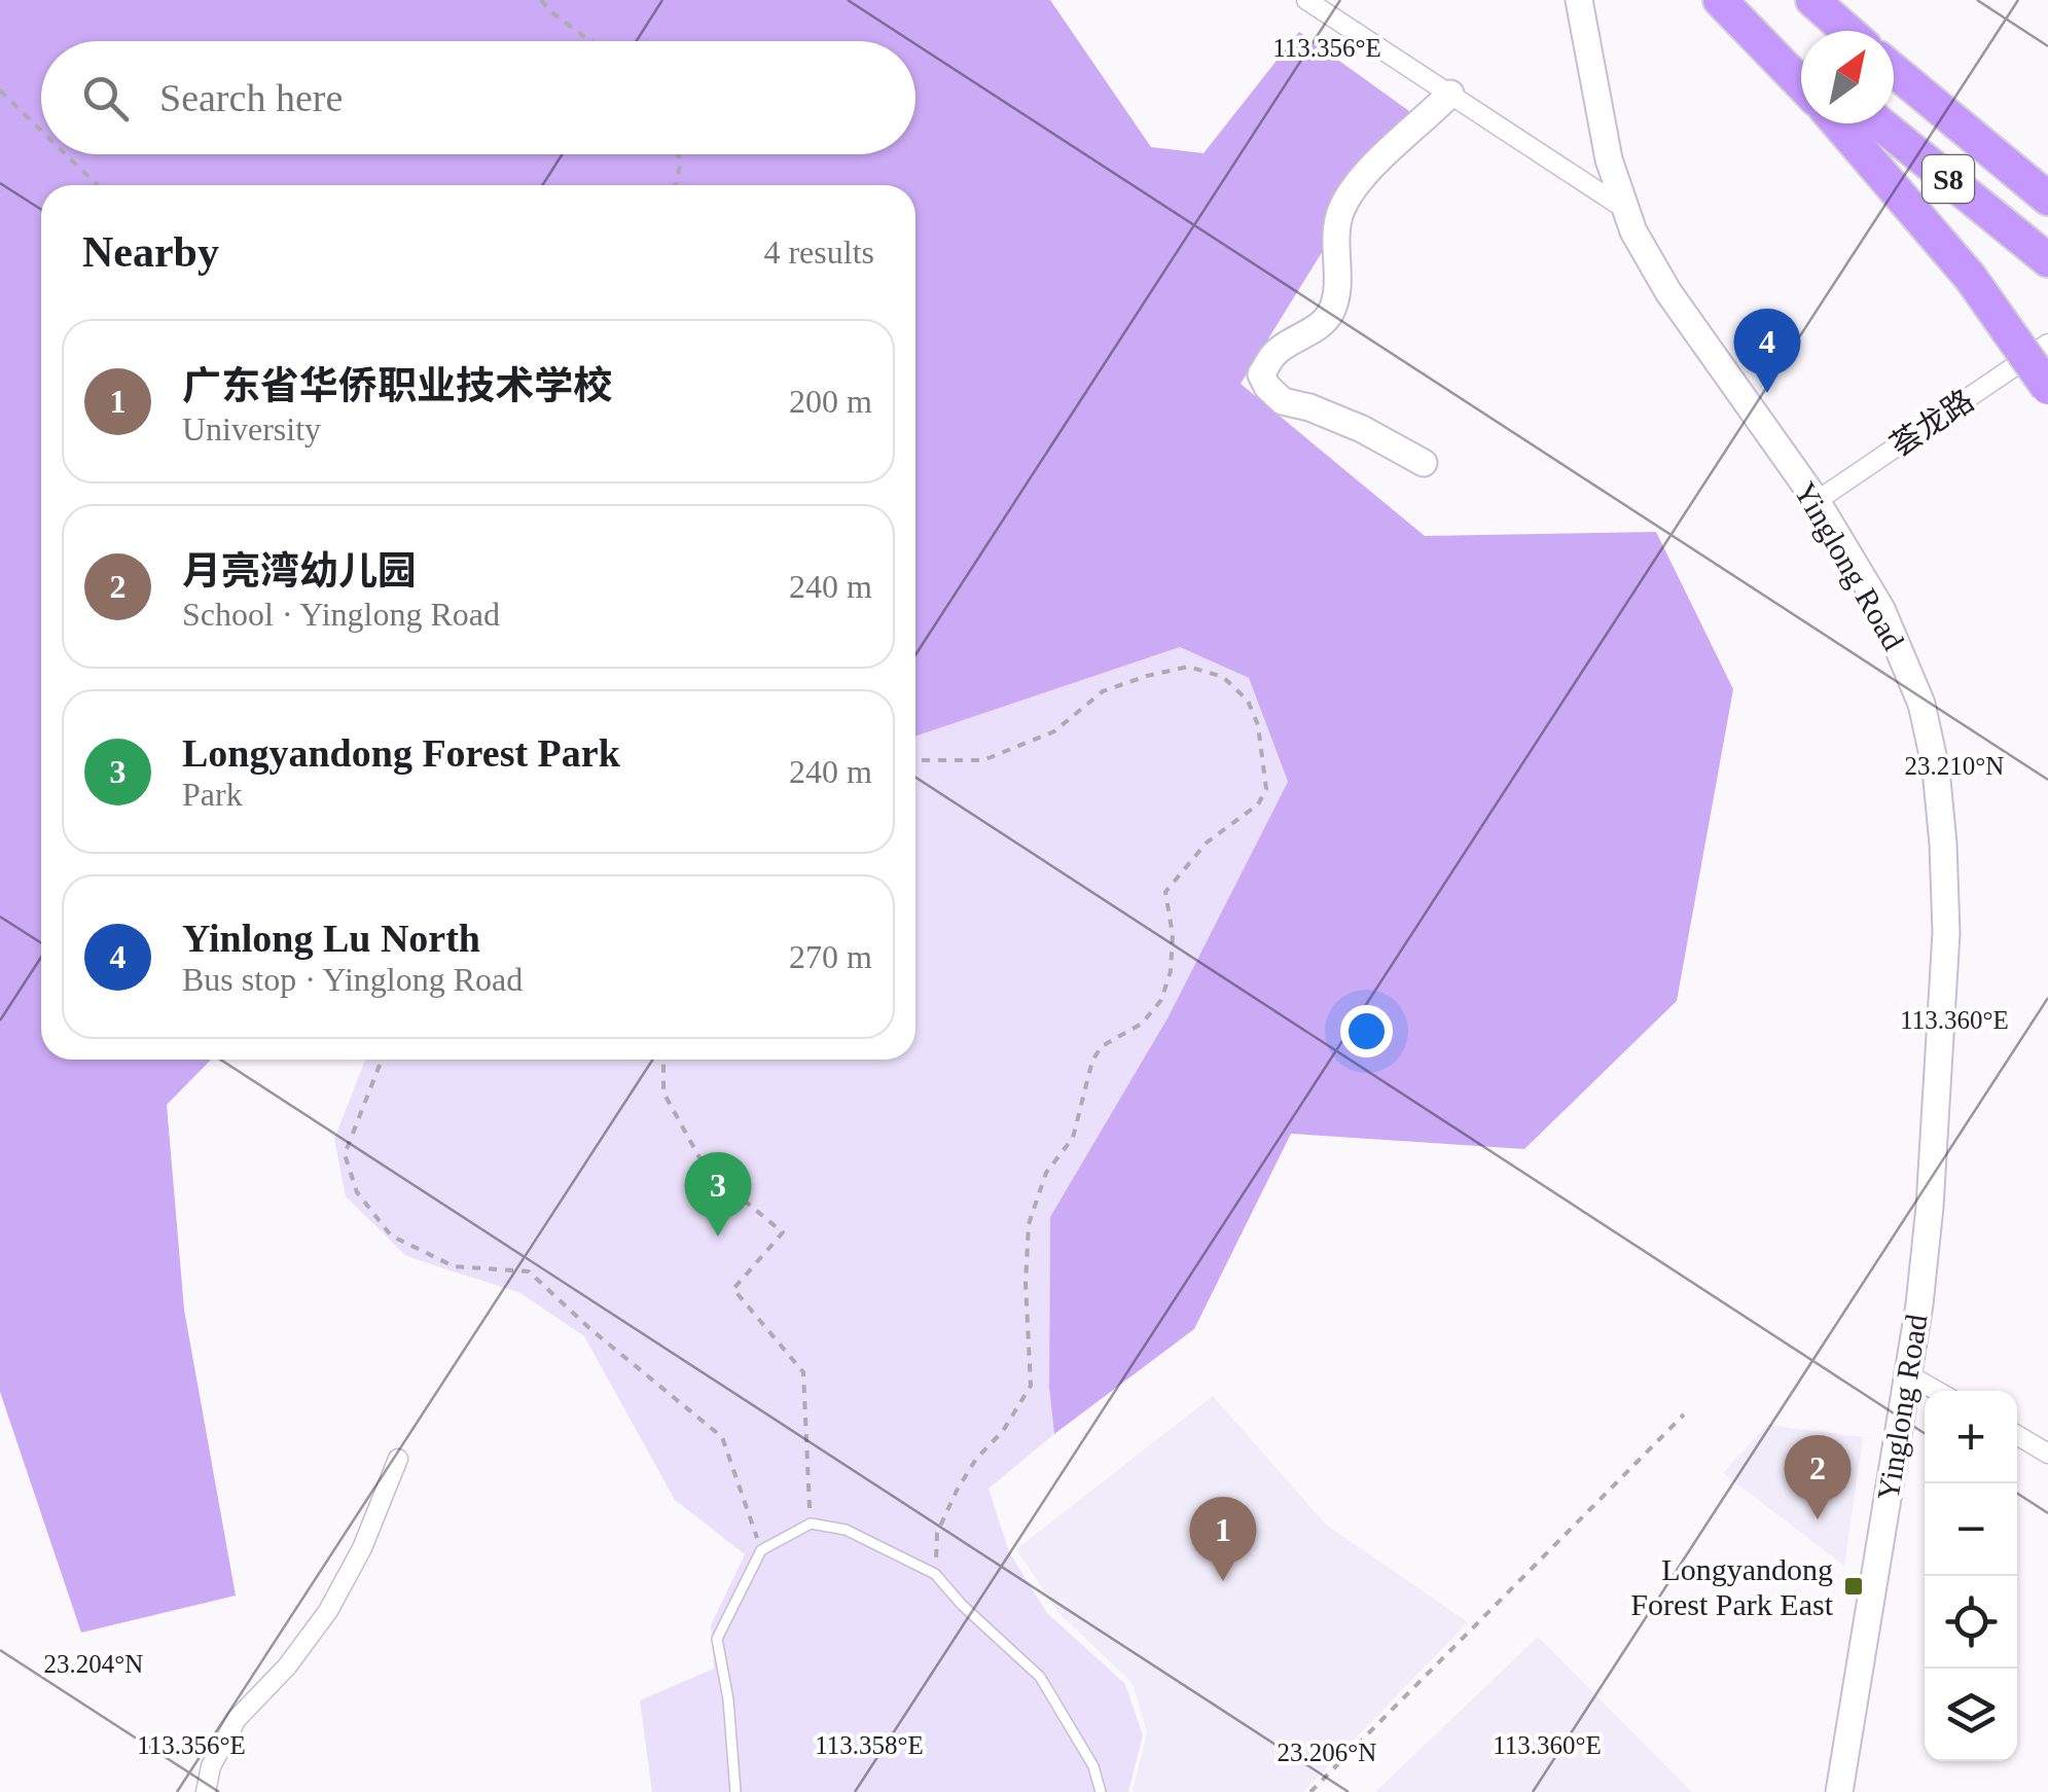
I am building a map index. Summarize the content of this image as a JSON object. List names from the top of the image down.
{
  "streets": {
    "highway": ["S8"],
    "street": ["荟龙路", "Yinglong Road"]
  },
  "crossings": [
    ["荟龙路", "Yinglong Road"]
  ],
  "places": {
    "transit": ["Longyandong Forest Park East"]
  },
  "north": "top right",
  "page": {
    "search": "Search here",
    "heading": ["Nearby", "4 results"],
    "pins": [
      "4",
      "3",
      "2",
      "1"
    ],
    "list": [
      {
        "mark": "1",
        "name": "广东省华侨职业技术学校",
        "note": "University",
        "value": "200 m"
      },
      {
        "mark": "2",
        "name": "月亮湾幼儿园",
        "note": "School · Yinglong Road",
        "value": "240 m"
      },
      {
        "mark": "3",
        "name": "Longyandong Forest Park",
        "note": "Park",
        "value": "240 m"
      },
      {
        "mark": "4",
        "name": "Yinlong Lu North",
        "note": "Bus stop · Yinglong Road",
        "value": "270 m"
      }
    ],
    "map_buttons": ["+", "−"]
  },
  "coordinates": [
    "113.356°E",
    "23.210°N",
    "113.360°E",
    "23.204°N",
    "113.358°E",
    "23.206°N"
  ]
}
